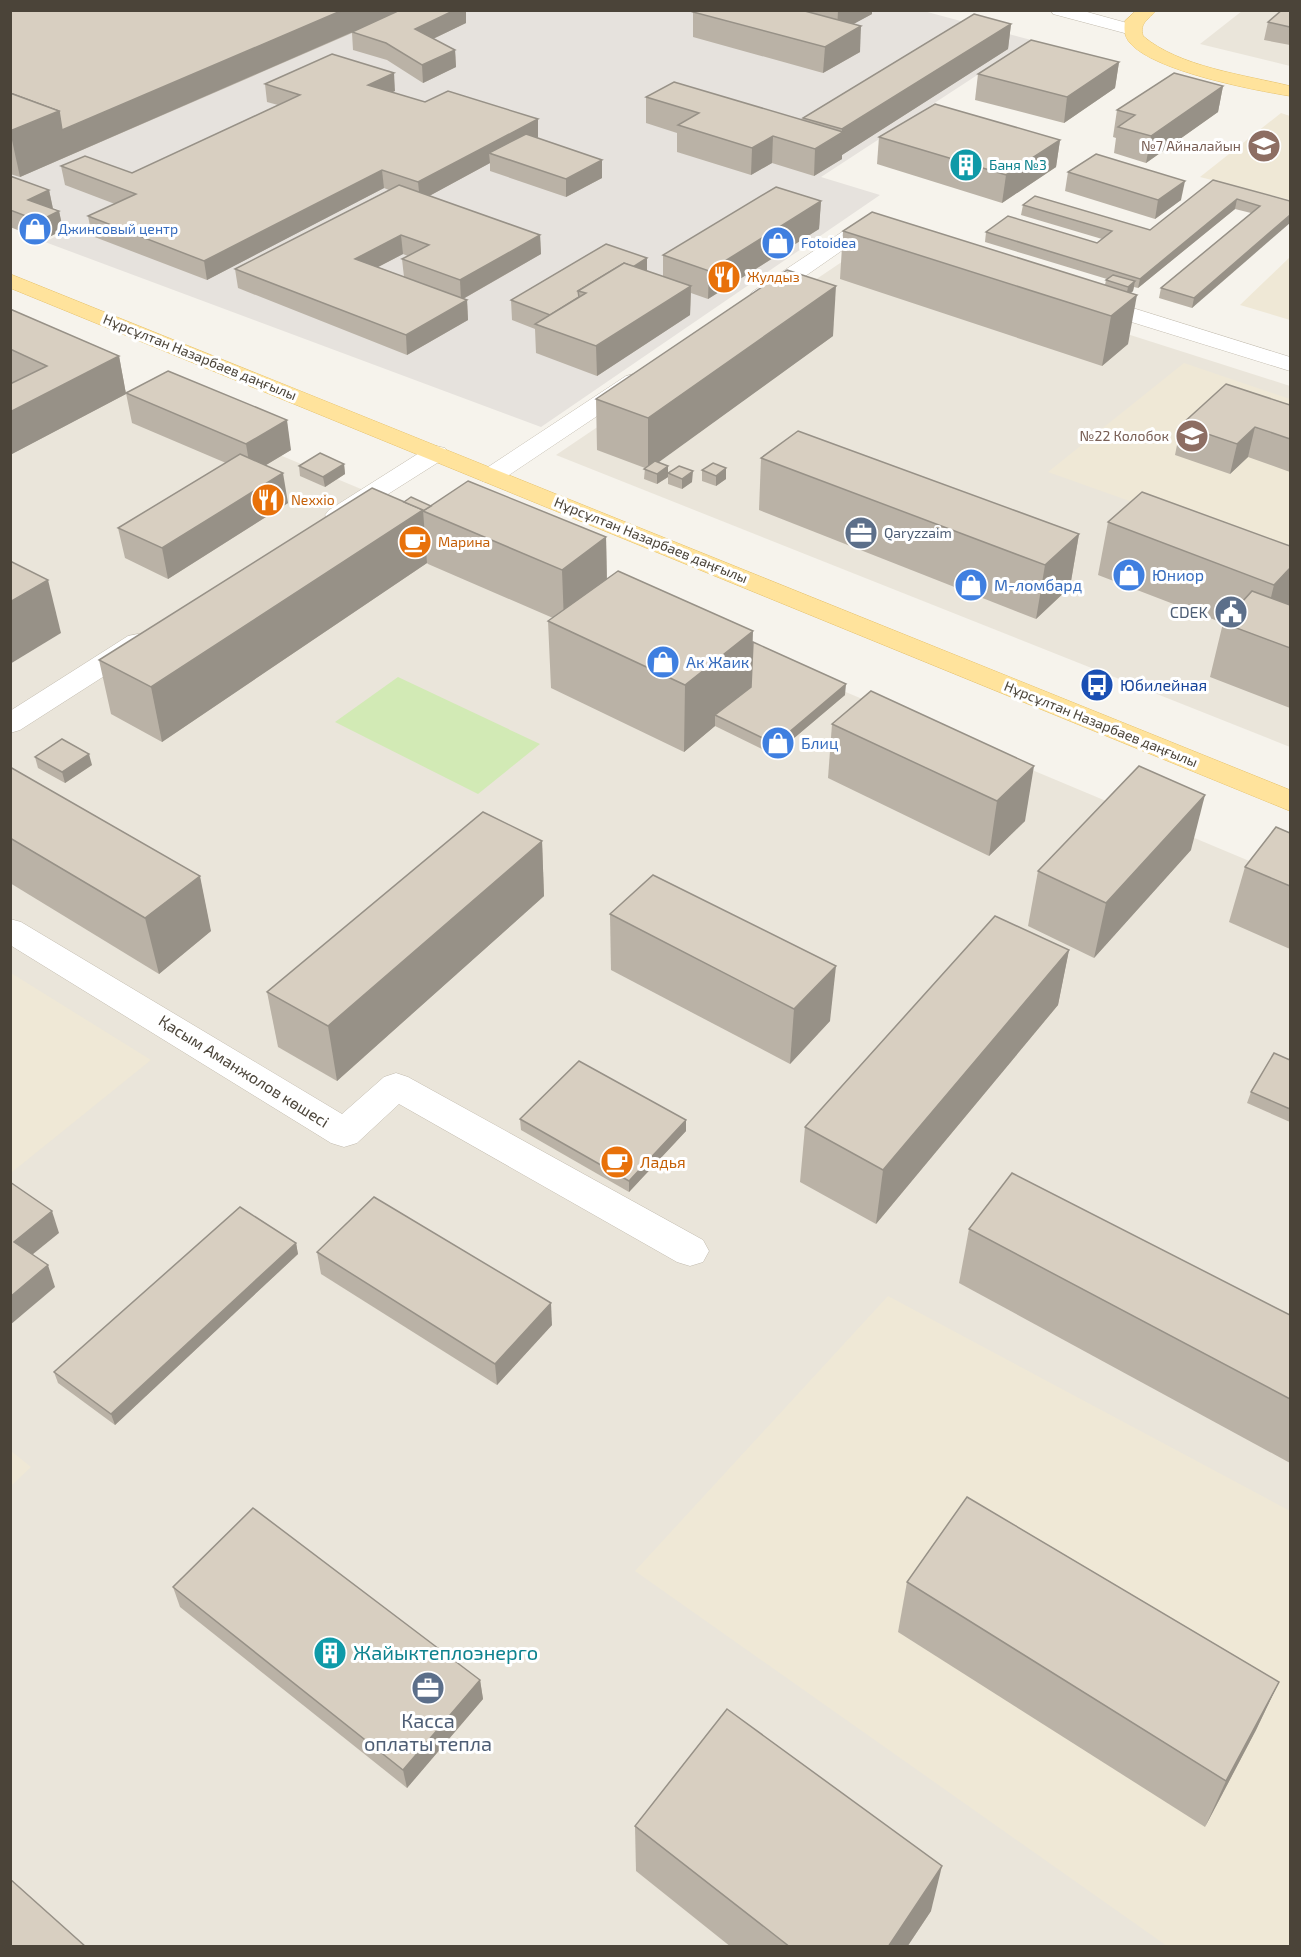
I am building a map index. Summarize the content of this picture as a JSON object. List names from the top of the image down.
{
  "streets": {
    "main road": ["Нұрсұлтан Назарбаев даңғылы"],
    "street": ["Қасым Аманжолов көшесі"]
  },
  "places": {
    "school or university": ["№7 Айналайын", "№22 Колобок"],
    "building": ["Баня №3", "Жайыктеплоэнерго"],
    "shop": [
      "Джинсовый центр",
      "Fotoidea",
      "Юниор",
      "М-ломбард",
      "Ак Жаик",
      "Блиц"
    ],
    "restaurant": ["Жулдыз", "Nexxio"],
    "office": ["Qaryzzaim", "Касса оплаты тепла"],
    "cafe": ["Марина", "Ладья"],
    "public building": ["CDEK"],
    "bus stop": ["Юбилейная"]
  }
}
